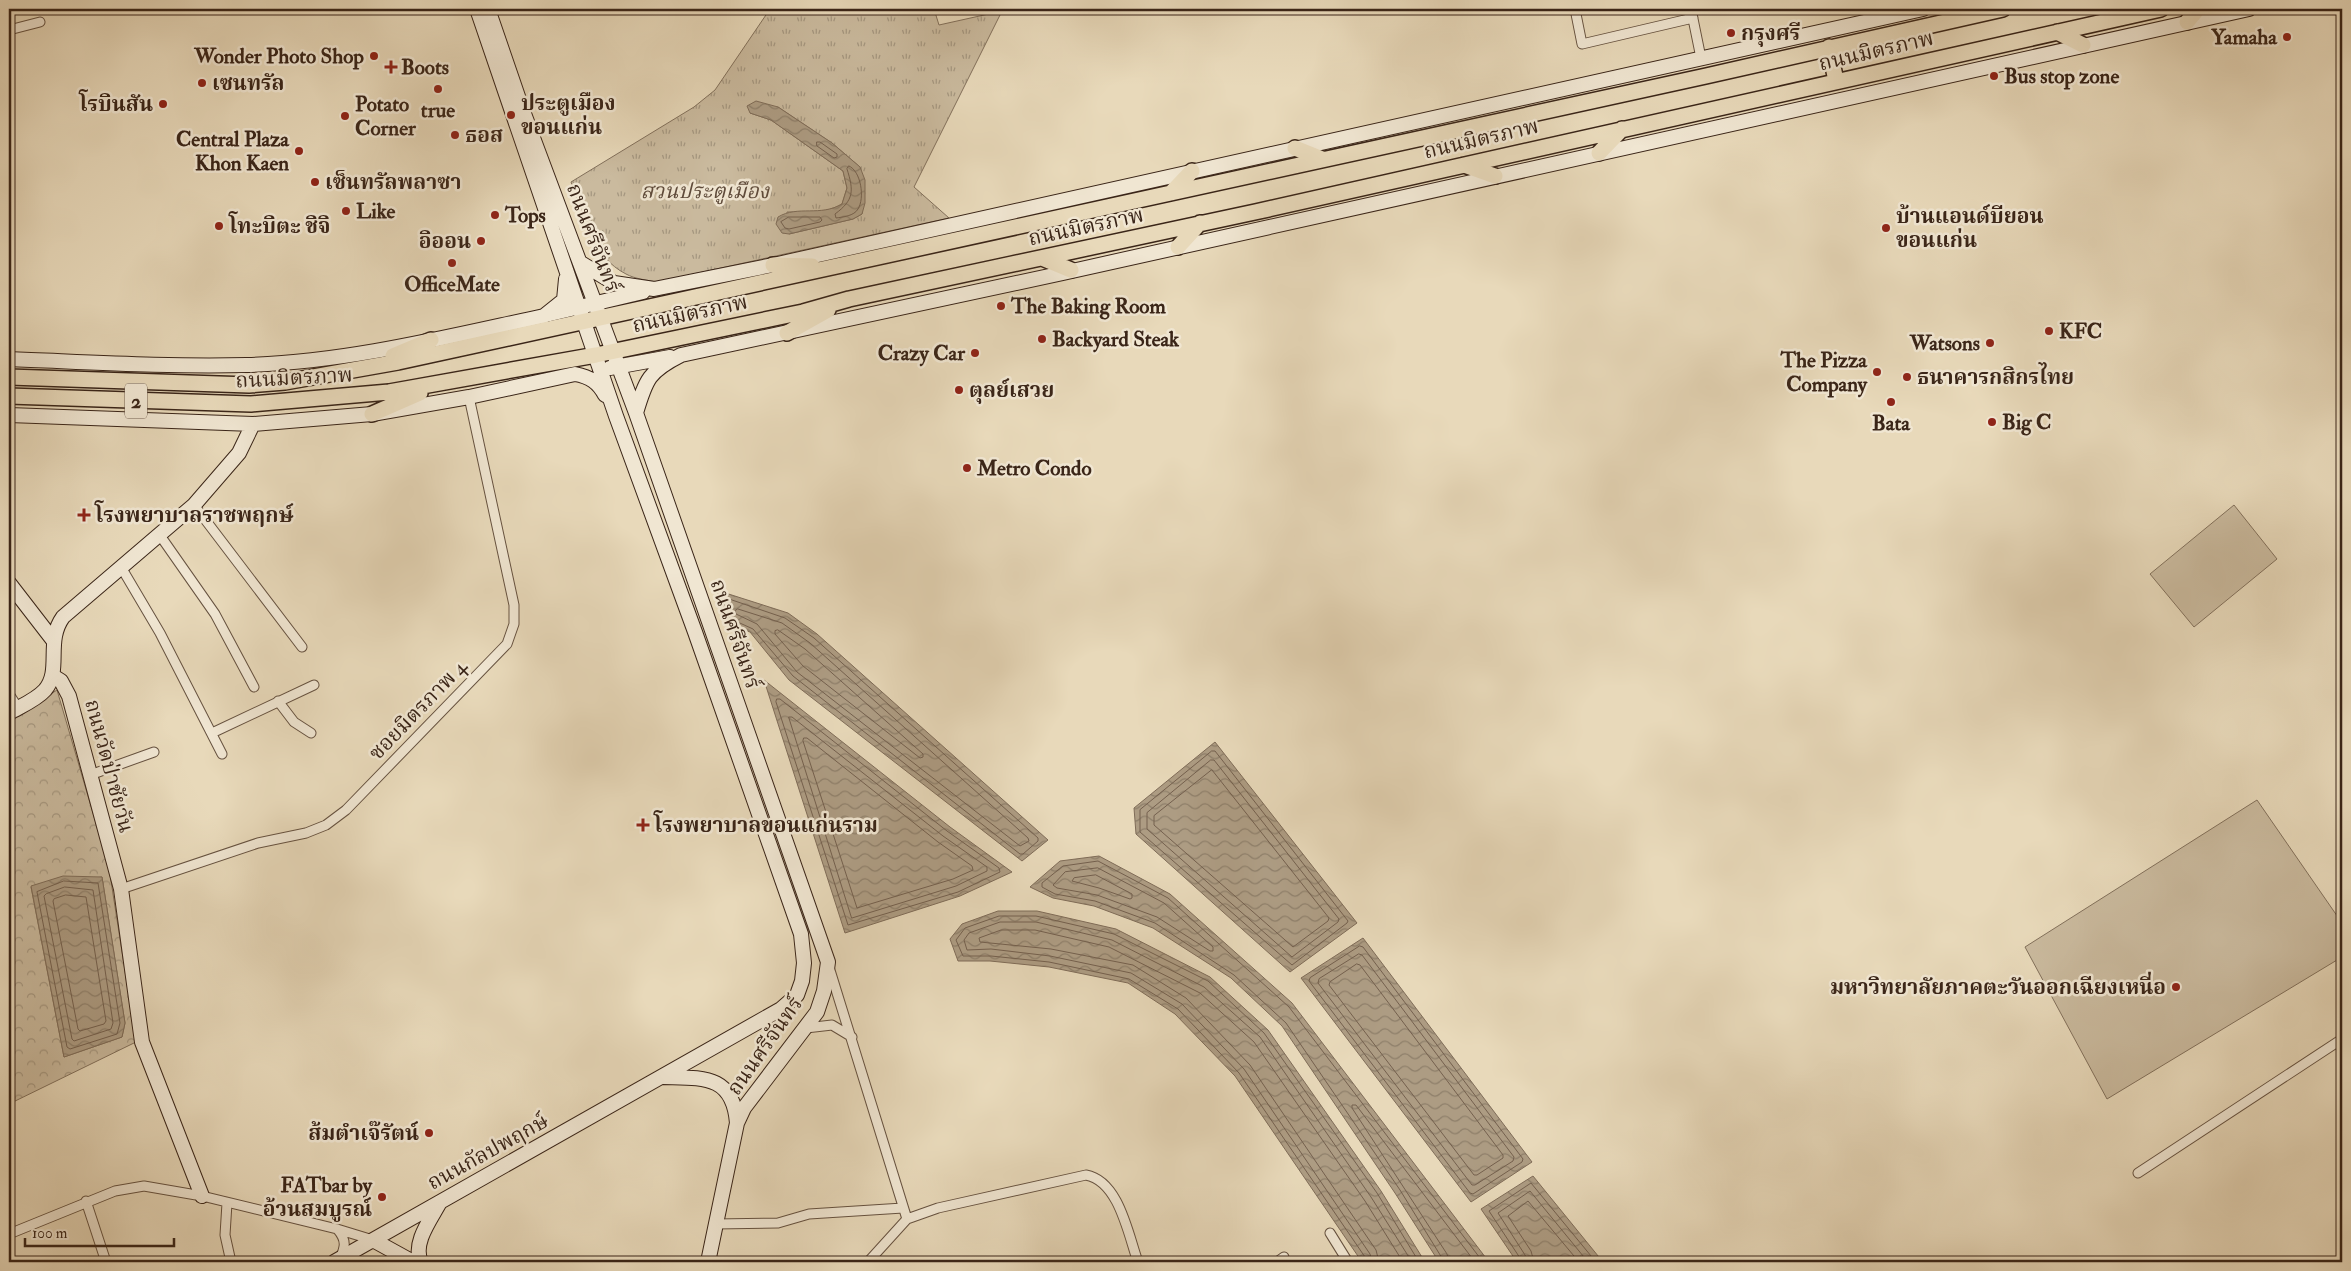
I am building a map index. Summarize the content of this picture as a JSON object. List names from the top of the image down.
{
  "streets": {
    "main road": [
      "ถนนมิตรภาพ",
      "ถนนศรีจันทร์",
      "2",
      "ถนนวัดป่าชัยวัน",
      "ถนนกัลปพฤกษ์"
    ],
    "street": ["ซอยมิตรภาพ 4"]
  },
  "crossings": [
    ["ถนนมิตรภาพ", "ถนนศรีจันทร์"],
    ["ถนนมิตรภาพ", "ซอยมิตรภาพ 4"],
    ["ถนนศรีจันทร์", "ถนนกัลปพฤกษ์"],
    ["ซอยมิตรภาพ 4", "ถนนวัดป่าชัยวัน"]
  ],
  "parks": ["สวนประตูเมือง"],
  "places": {
    "other": [
      "กรุงศรี",
      "Yamaha",
      "Wonder Photo Shop",
      "Bus stop zone",
      "เซนทรัล",
      "true",
      "โรบินสัน",
      "ประตูเมือง ขอนแก่น",
      "Potato Corner",
      "ธอส",
      "Central Plaza Khon Kaen",
      "เซ็นทรัลพลาซา",
      "Like",
      "Tops",
      "โทะบิตะ ชิจิ",
      "บ้านแอนด์บียอน ขอนแก่น",
      "อิออน",
      "OfficeMate",
      "The Baking Room",
      "KFC",
      "Backyard Steak",
      "Watsons",
      "Crazy Car",
      "The Pizza Company",
      "ธนาคารกสิกรไทย",
      "ตุลย์เสวย",
      "Bata",
      "Big C",
      "Metro Condo",
      "มหาวิทยาลัยภาคตะวันออกเฉียงเหนี่อ",
      "ส้มตำเจ๊รัตน์",
      "FATbar by อ้วนสมบูรณ์"
    ],
    "health": ["Boots", "โรงพยาบาลราชพฤกษ์", "โรงพยาบาลขอนแก่นราม"]
  },
  "scale_bar": "100 m"
}
